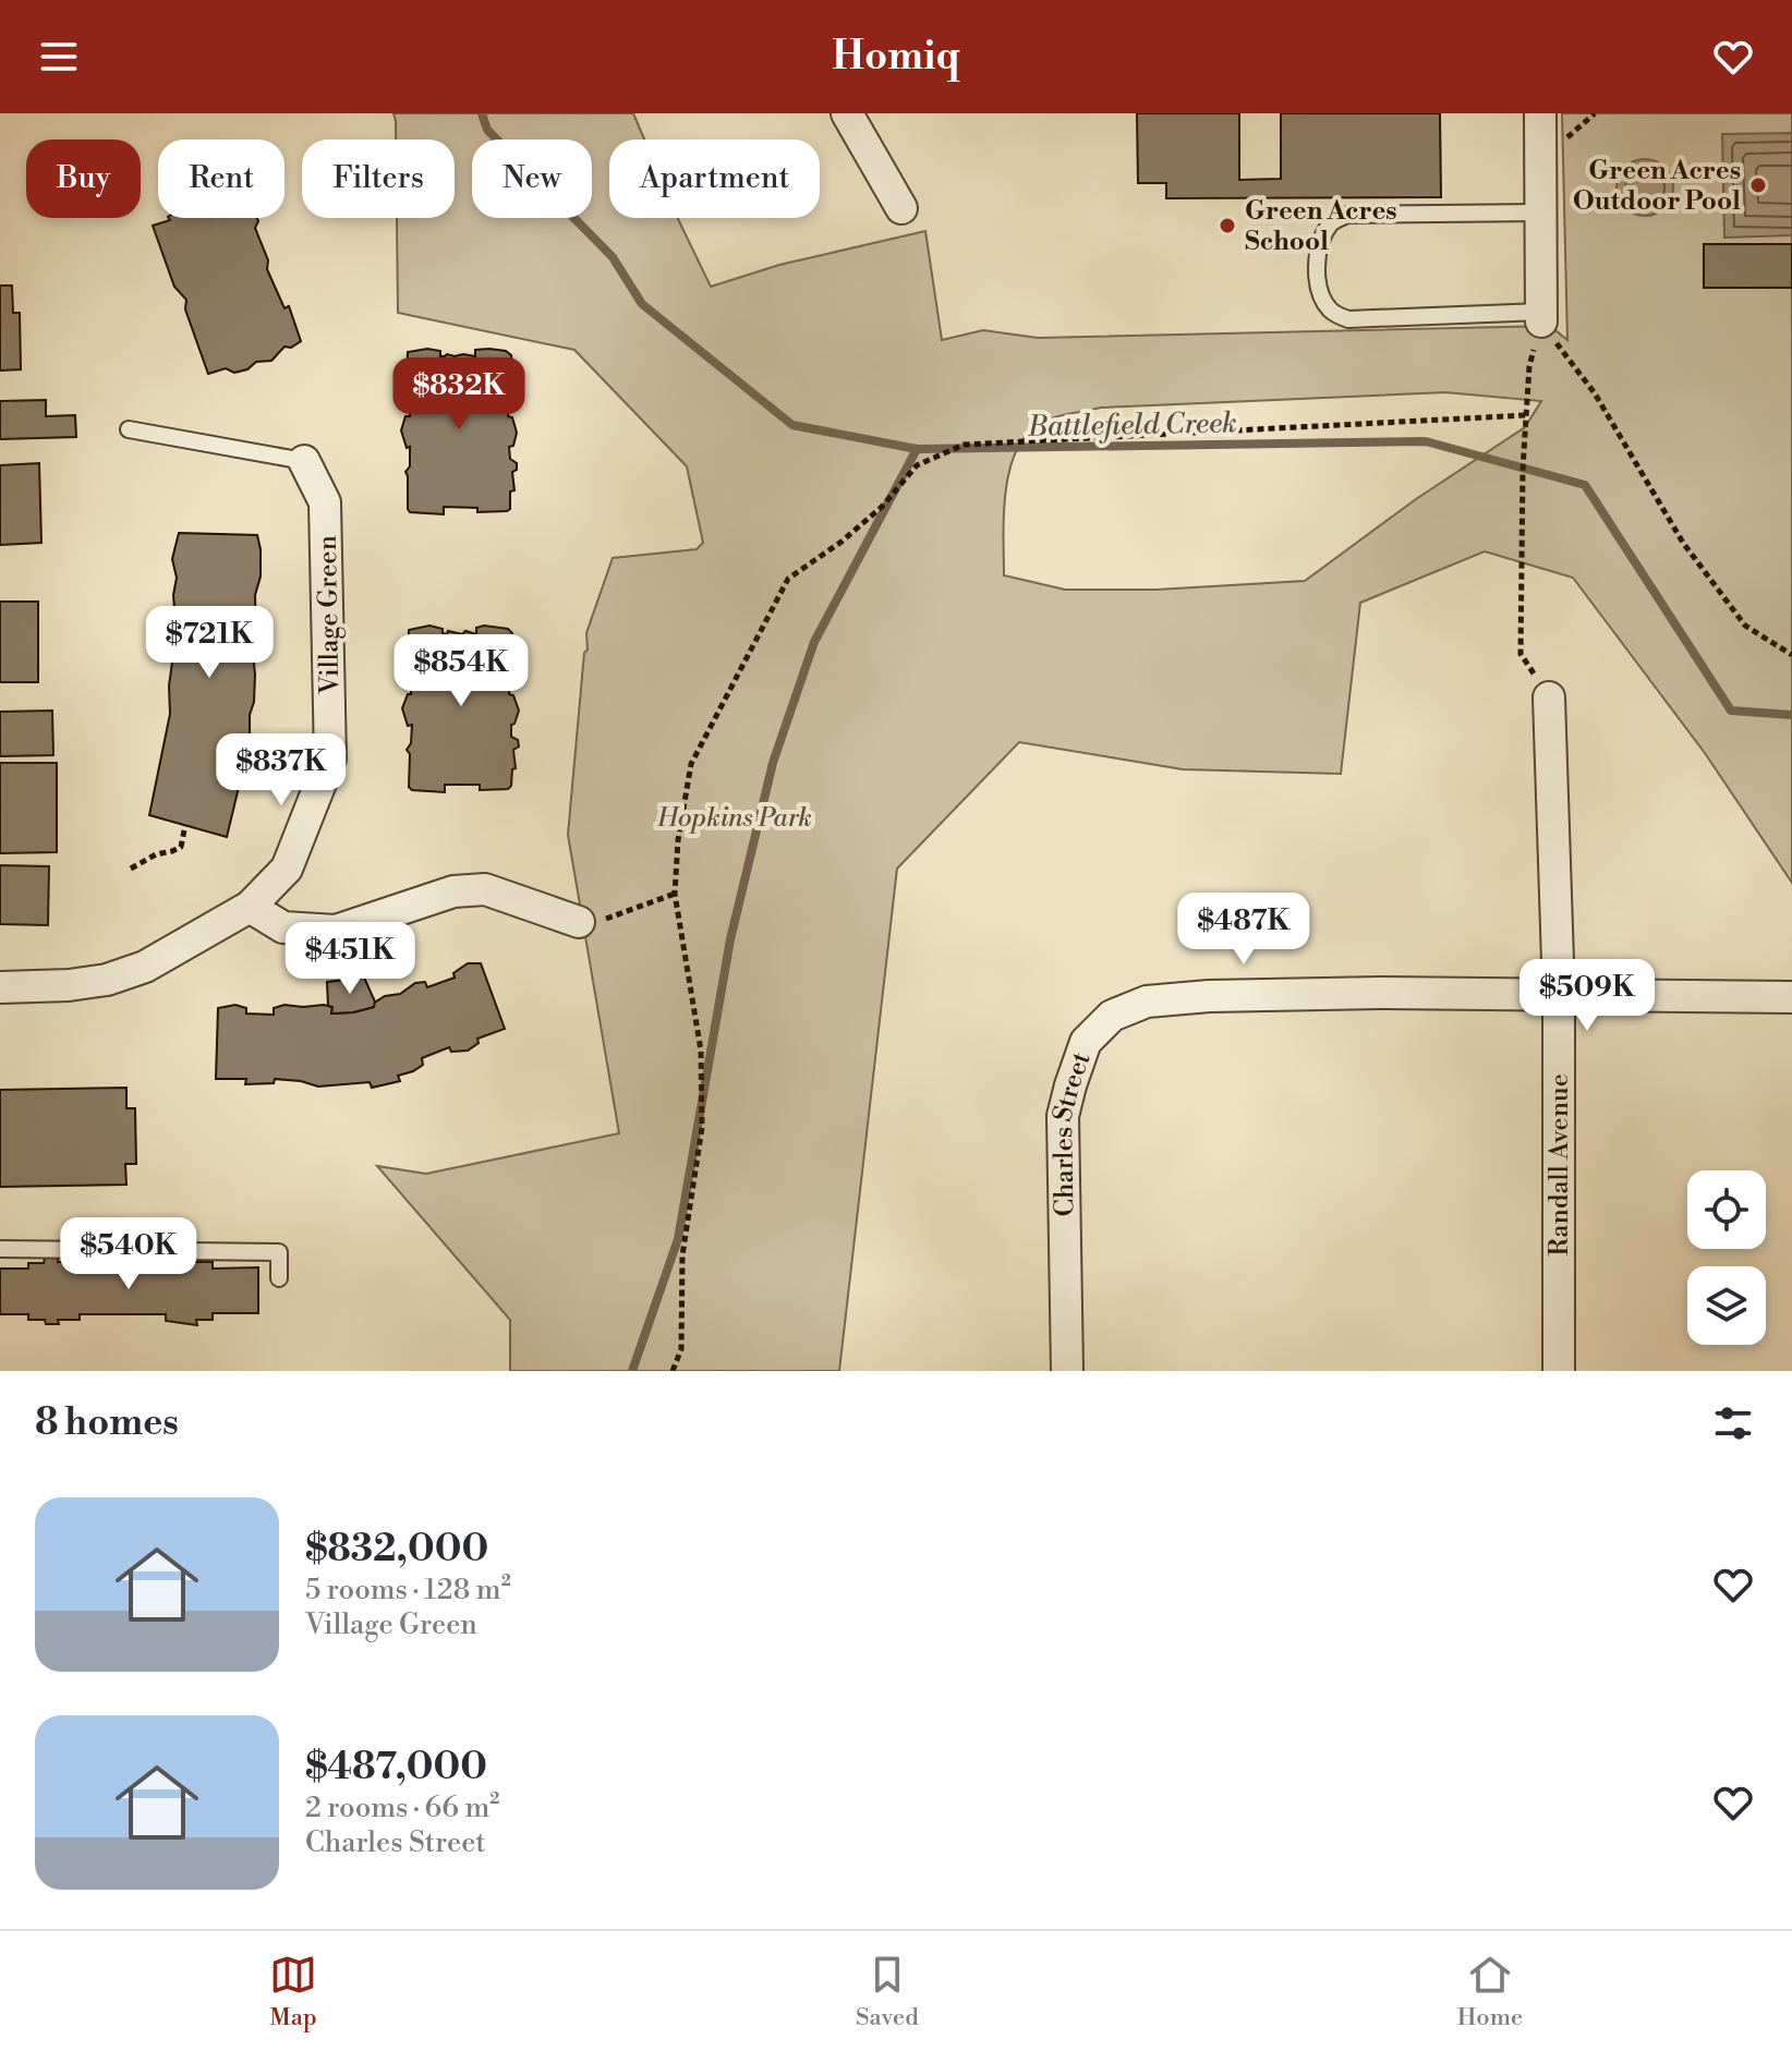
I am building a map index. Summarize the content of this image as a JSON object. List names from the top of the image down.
{
  "streets": {
    "street": ["Village Green", "Charles Street", "Randall Avenue"]
  },
  "crossings": [
    ["Charles Street", "Randall Avenue"]
  ],
  "water": ["Battlefield Creek"],
  "parks": ["Hopkins Park"],
  "places": ["Green Acres Outdoor Pool", "Green Acres School"],
  "page": {
    "header": "Homiq",
    "chip": [
      "Buy",
      "Rent",
      "Filters",
      "New",
      "Apartment"
    ],
    "price": [
      "$832K",
      "$721K",
      "$854K",
      "$837K",
      "$487K",
      "$451K",
      "$509K",
      "$540K"
    ],
    "heading": "8 homes",
    "list": [
      {
        "name": "$832,000",
        "note": "5 rooms · 128 m² · Village Green"
      },
      {
        "name": "$487,000",
        "note": "2 rooms · 66 m² · Charles Street"
      }
    ],
    "tabs": ["Map", "Saved", "Home"]
  }
}
